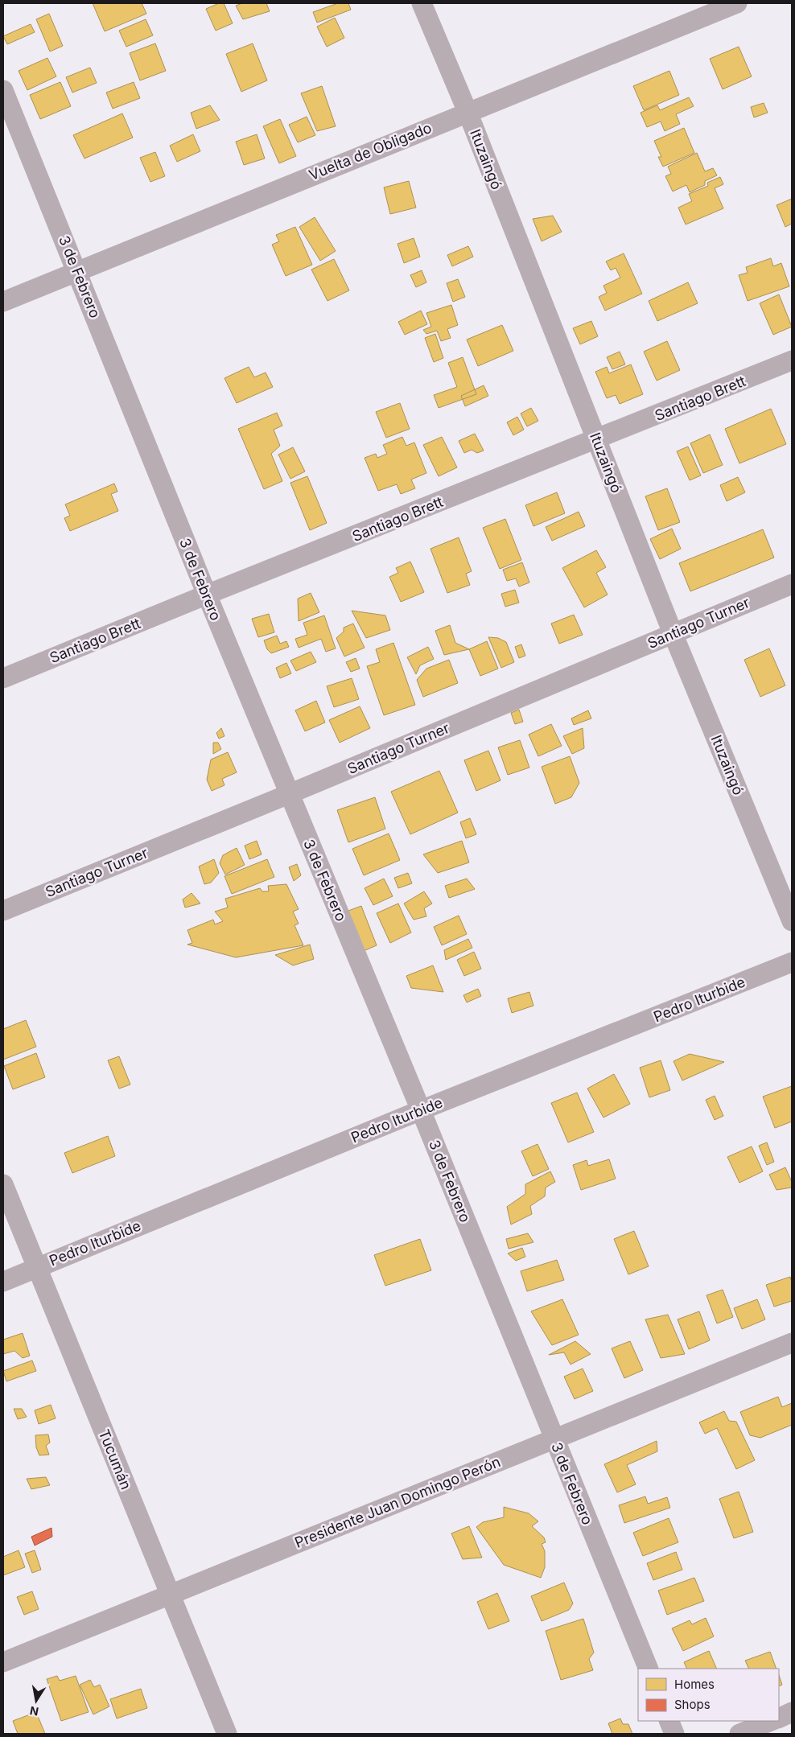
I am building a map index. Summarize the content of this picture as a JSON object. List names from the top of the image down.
{
  "streets": {
    "street": [
      "Vuelta de Obligado",
      "Ituzaingó",
      "3 de Febrero",
      "Santiago Brett",
      "Santiago Turner",
      "Pedro Iturbide",
      "Tucumán",
      "Presidente Juan Domingo Perón"
    ]
  },
  "crossings": [
    ["Vuelta de Obligado", "Ituzaingó"],
    ["Vuelta de Obligado", "3 de Febrero"],
    ["Ituzaingó", "Santiago Brett"],
    ["Ituzaingó", "Santiago Turner"],
    ["3 de Febrero", "Santiago Brett"],
    ["3 de Febrero", "Santiago Turner"],
    ["3 de Febrero", "Pedro Iturbide"],
    ["3 de Febrero", "Presidente Juan Domingo Perón"],
    ["Pedro Iturbide", "Tucumán"],
    ["Tucumán", "Presidente Juan Domingo Perón"]
  ],
  "legend": ["Homes", "Shops"],
  "north": "bottom"
}
